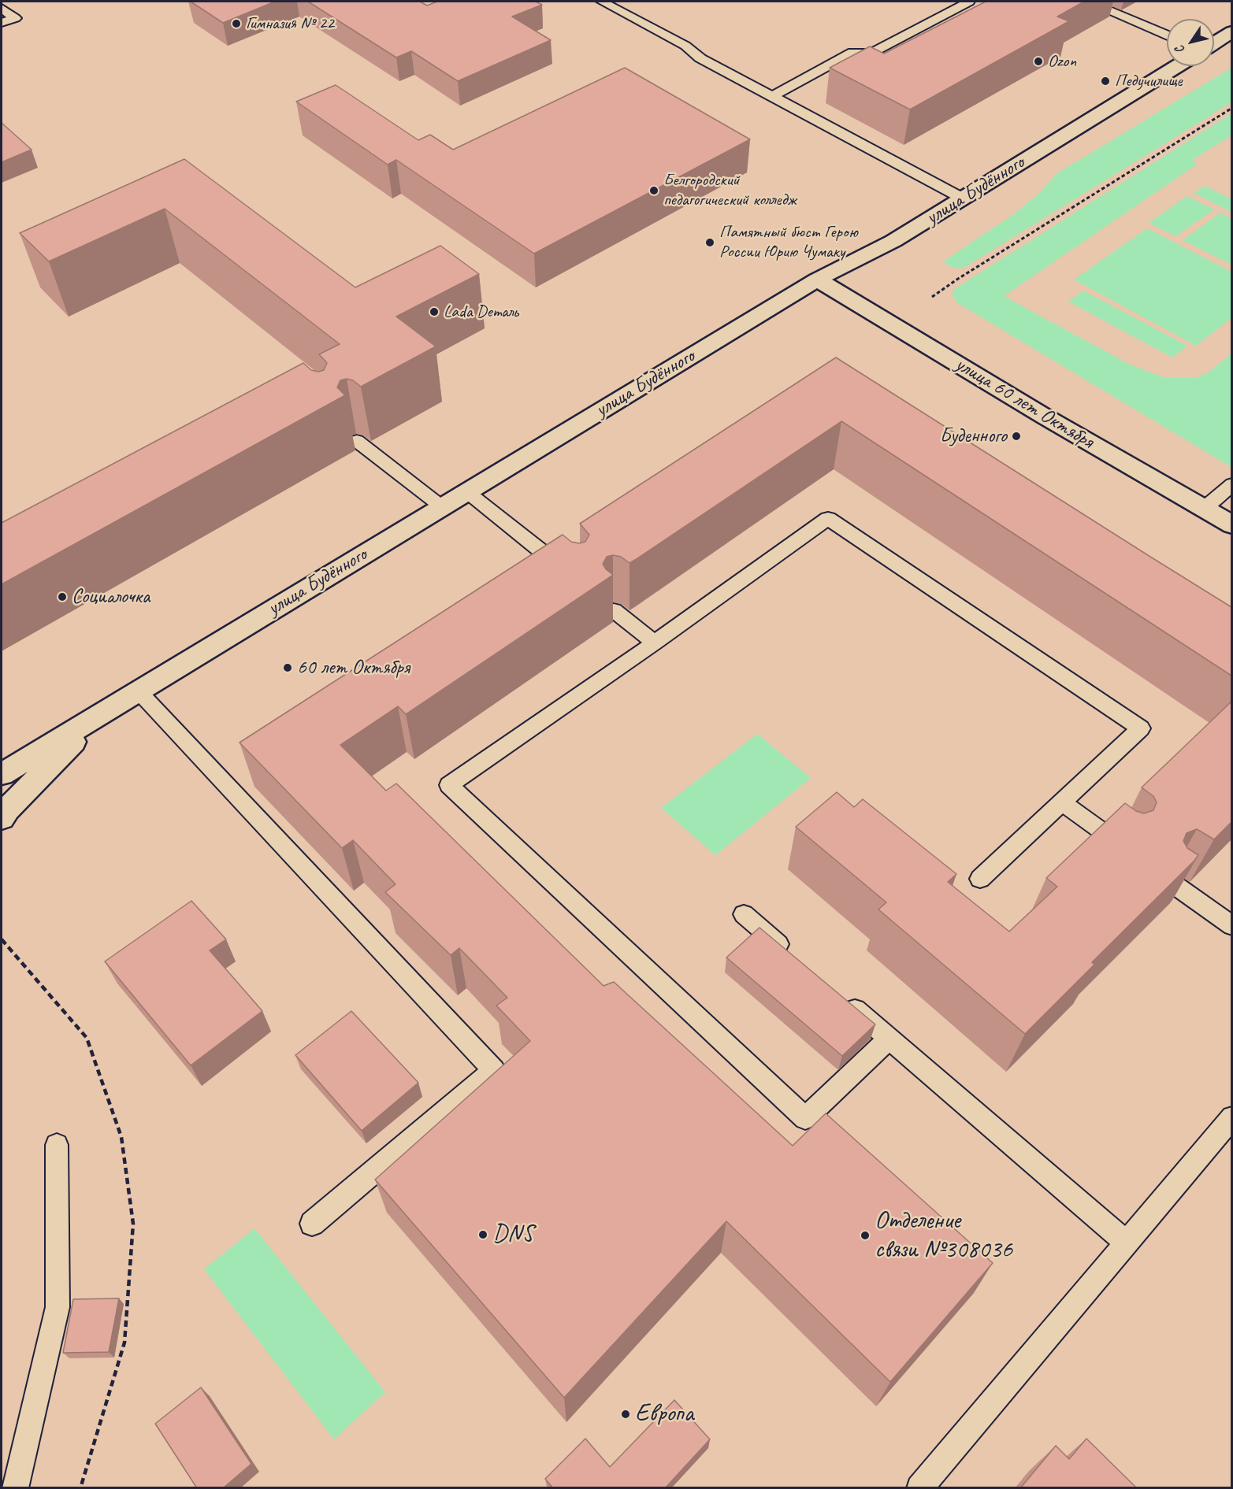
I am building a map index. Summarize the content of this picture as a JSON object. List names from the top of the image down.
{
  "streets": {
    "street": ["улица Будённого", "улица 60 лет Октября"]
  },
  "crossings": [
    ["улица Будённого", "улица 60 лет Октября"]
  ],
  "places": [
    "Гимназия № 22",
    "Ozon",
    "Педучилище",
    "Белгородский педагогический колледж",
    "Памятный бюст Герою России Юрию Чумаку",
    "Lada Dеталь",
    "Буденного",
    "Социалочка",
    "60 лет Октября",
    "DNS",
    "Отделение связи №308036",
    "Европа"
  ],
  "north": "bottom left"
}
